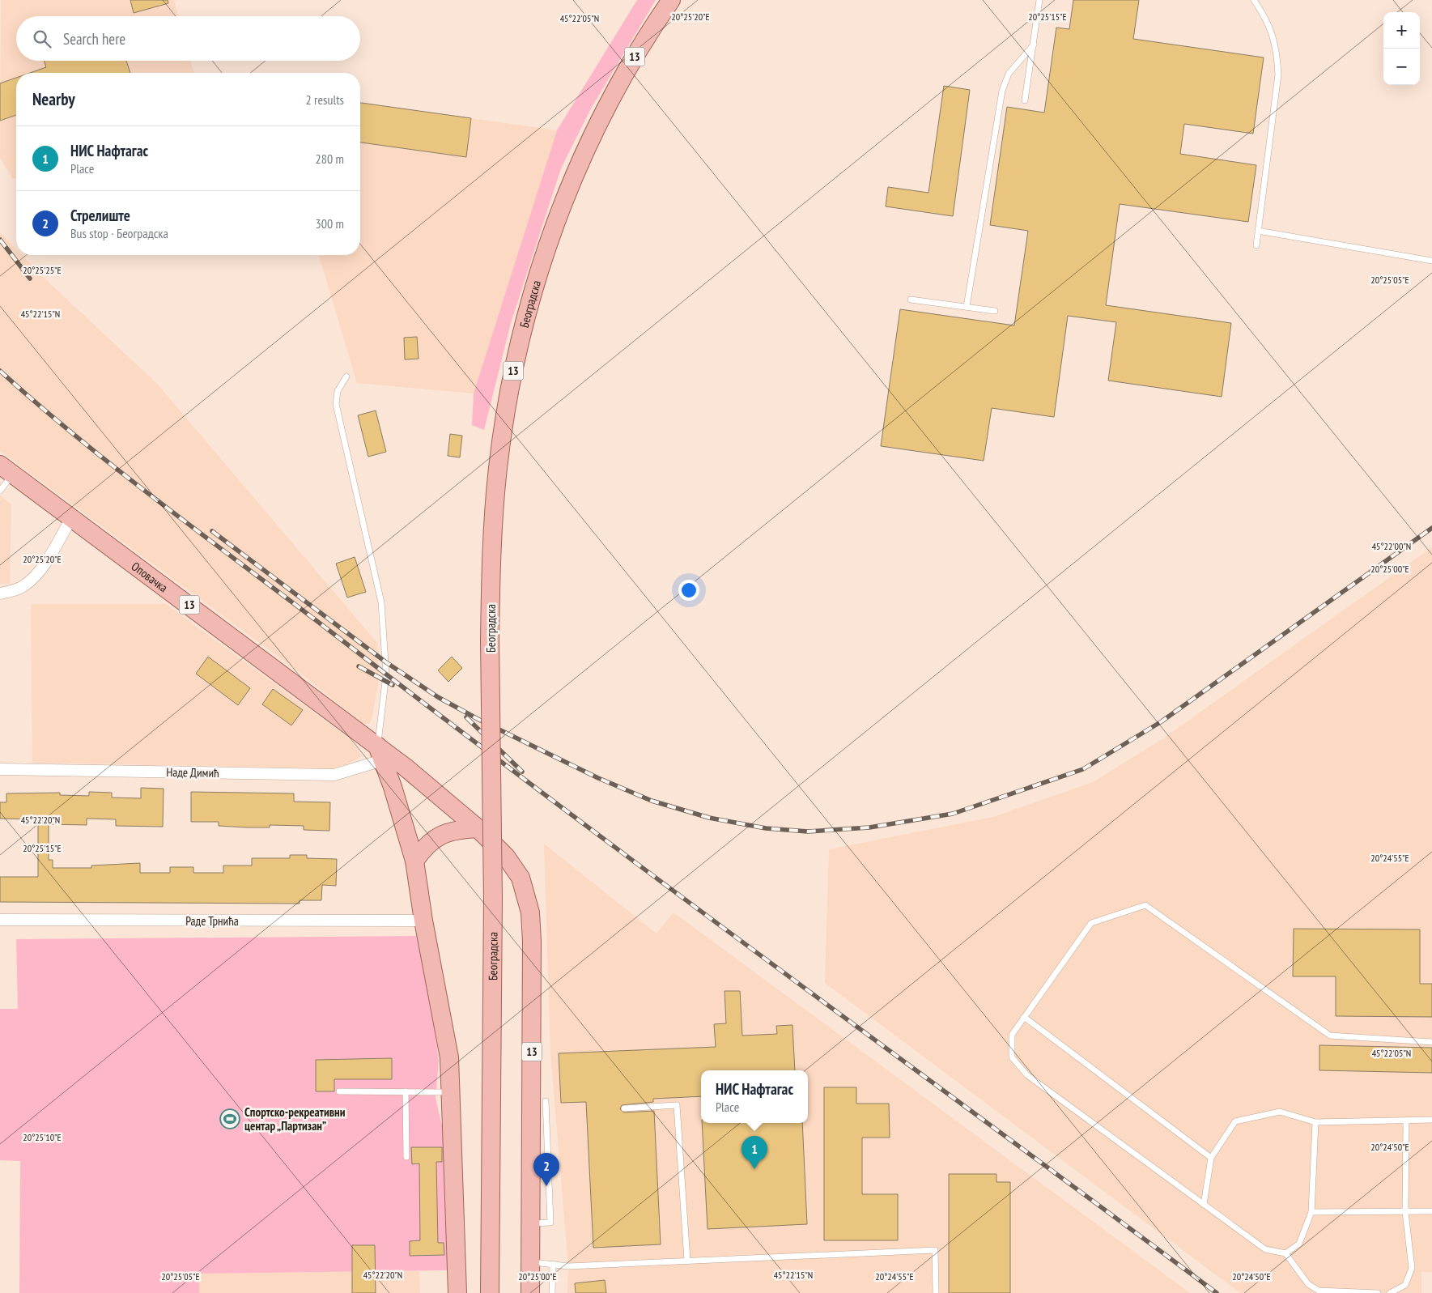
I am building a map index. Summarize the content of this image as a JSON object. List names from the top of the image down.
{
  "streets": {
    "main road": ["13", "Београдска", "Оповачка"],
    "street": ["Наде Димић", "Раде Трнића"]
  },
  "crossings": [
    ["13", "Оповачка"],
    ["13", "Наде Димић"],
    ["Оповачка", "Наде Димић"]
  ],
  "places": {
    "sports": ["Спортско-рекреативни центар „Партизан”"]
  },
  "page": {
    "map_buttons": ["+", "−"],
    "search": "Search here",
    "heading": ["Nearby", "2 results"],
    "list": [
      {
        "mark": "1",
        "name": "НИС Нафтагас",
        "note": "Place",
        "value": "280 m"
      },
      {
        "mark": "2",
        "name": "Стрелиште",
        "note": "Bus stop · Београдска",
        "value": "300 m"
      }
    ],
    "popup": ["НИС Нафтагас", "Place"],
    "pins": ["1", "2"]
  },
  "coordinates": [
    "20°25'20\"E",
    "20°25'15\"E",
    "45°22'05\"N",
    "20°25'25\"E",
    "20°25'05\"E",
    "45°22'15\"N",
    "45°22'00\"N",
    "20°25'00\"E",
    "45°22'20\"N",
    "20°24'55\"E",
    "20°25'10\"E",
    "20°24'50\"E"
  ]
}
